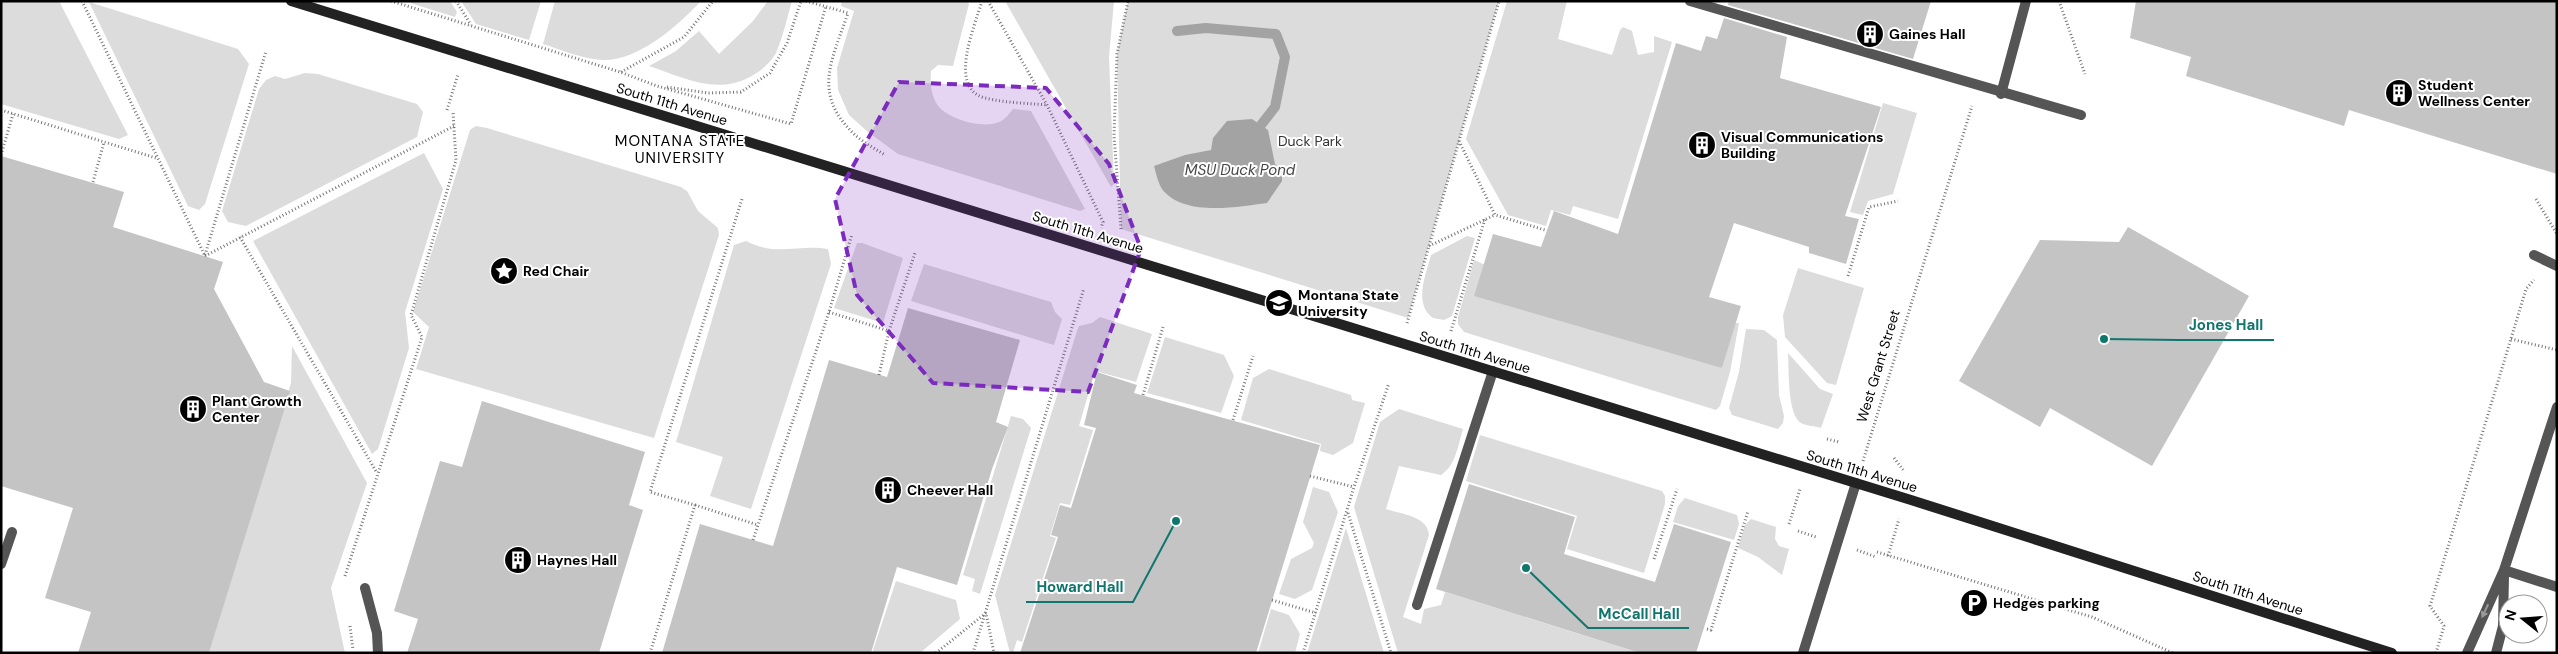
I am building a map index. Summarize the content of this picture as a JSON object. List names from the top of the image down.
{
  "streets": {
    "street": ["South 11th Avenue"],
    "path": ["West Grant Street"]
  },
  "crossings": [
    ["South 11th Avenue", "West Grant Street"]
  ],
  "districts": ["MONTANA STATE UNIVERSITY"],
  "water": ["MSU Duck Pond"],
  "parks": ["Duck Park"],
  "places": {
    "building": [
      "Gaines Hall",
      "Student Wellness Center",
      "Visual Communications Building",
      "Plant Growth Center",
      "Cheever Hall",
      "Haynes Hall"
    ],
    "place": ["Red Chair"],
    "school or university": ["Montana State University"],
    "other": ["Jones Hall", "Howard Hall", "McCall Hall"],
    "parking": ["Hedges parking"]
  },
  "north": "left"
}
